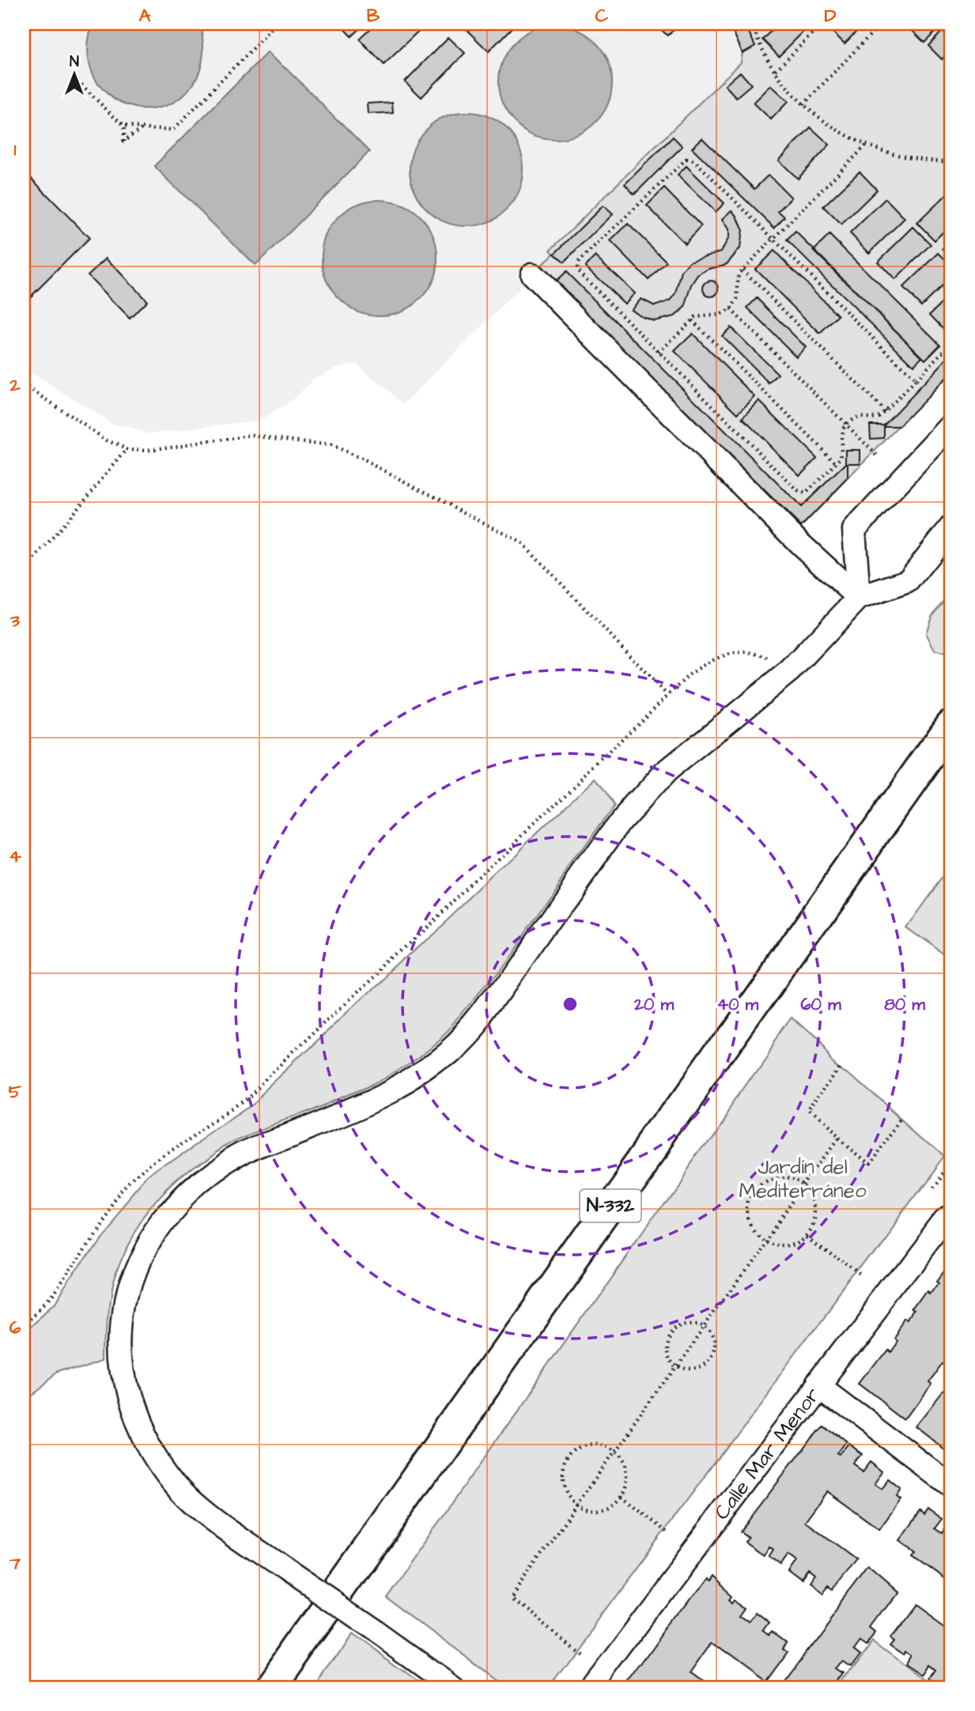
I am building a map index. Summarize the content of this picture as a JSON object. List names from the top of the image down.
{
  "streets": {
    "highway": ["N-332"],
    "street": ["Calle Mar Menor"]
  },
  "parks": ["Jardín del Mediterráneo"],
  "north": "top",
  "grid": {
    "columns": [
      "A",
      "B",
      "C",
      "D"
    ],
    "rows": [
      "1",
      "2",
      "3",
      "4",
      "5",
      "6",
      "7"
    ]
  },
  "rings": [
    "20 m",
    "40 m",
    "60 m",
    "80 m"
  ]
}
